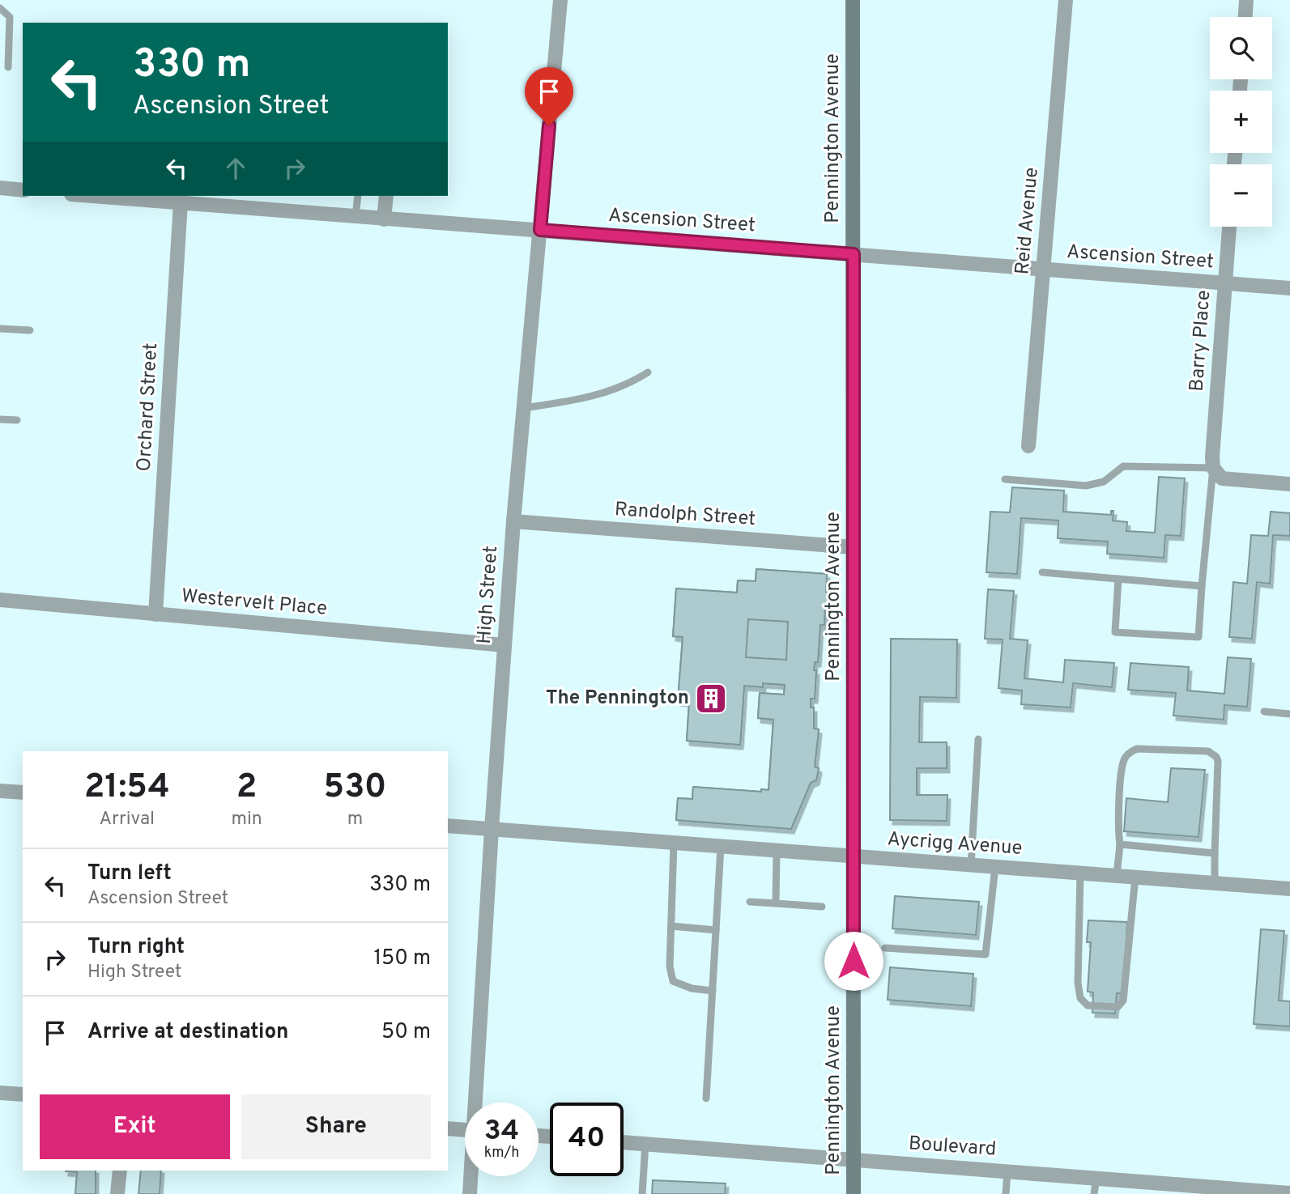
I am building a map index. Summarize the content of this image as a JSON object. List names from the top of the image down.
{
  "streets": {
    "street": [
      "Pennington Avenue",
      "Ascension Street",
      "Reid Avenue",
      "Barry Place",
      "Orchard Street",
      "Randolph Street",
      "High Street",
      "Westervelt Place",
      "Aycrigg Avenue",
      "Boulevard"
    ]
  },
  "crossings": [
    ["Pennington Avenue", "Ascension Street"],
    ["Pennington Avenue", "Randolph Street"],
    ["Pennington Avenue", "Aycrigg Avenue"],
    ["Pennington Avenue", "Boulevard"],
    ["Ascension Street", "Reid Avenue"],
    ["Ascension Street", "Barry Place"],
    ["Ascension Street", "Orchard Street"],
    ["Ascension Street", "High Street"],
    ["Orchard Street", "Westervelt Place"],
    ["Randolph Street", "High Street"],
    ["High Street", "Westervelt Place"],
    ["High Street", "Aycrigg Avenue"]
  ],
  "places": {
    "building": ["The Pennington"]
  },
  "page": {
    "map_buttons": ["+", "−"],
    "turn": ["330 m", "Ascension Street"],
    "eta": [
      "21:54",
      "Arrival",
      "2",
      "min",
      "530",
      "m"
    ],
    "list": [
      {
        "name": "Turn left",
        "note": "Ascension Street",
        "value": "330 m"
      },
      {
        "name": "Turn right",
        "note": "High Street",
        "value": "150 m"
      },
      {
        "name": "Arrive at destination",
        "value": "50 m"
      }
    ],
    "buttons": ["Exit", "Share"],
    "speed": "34 km/h",
    "limit": "40"
  }
}
